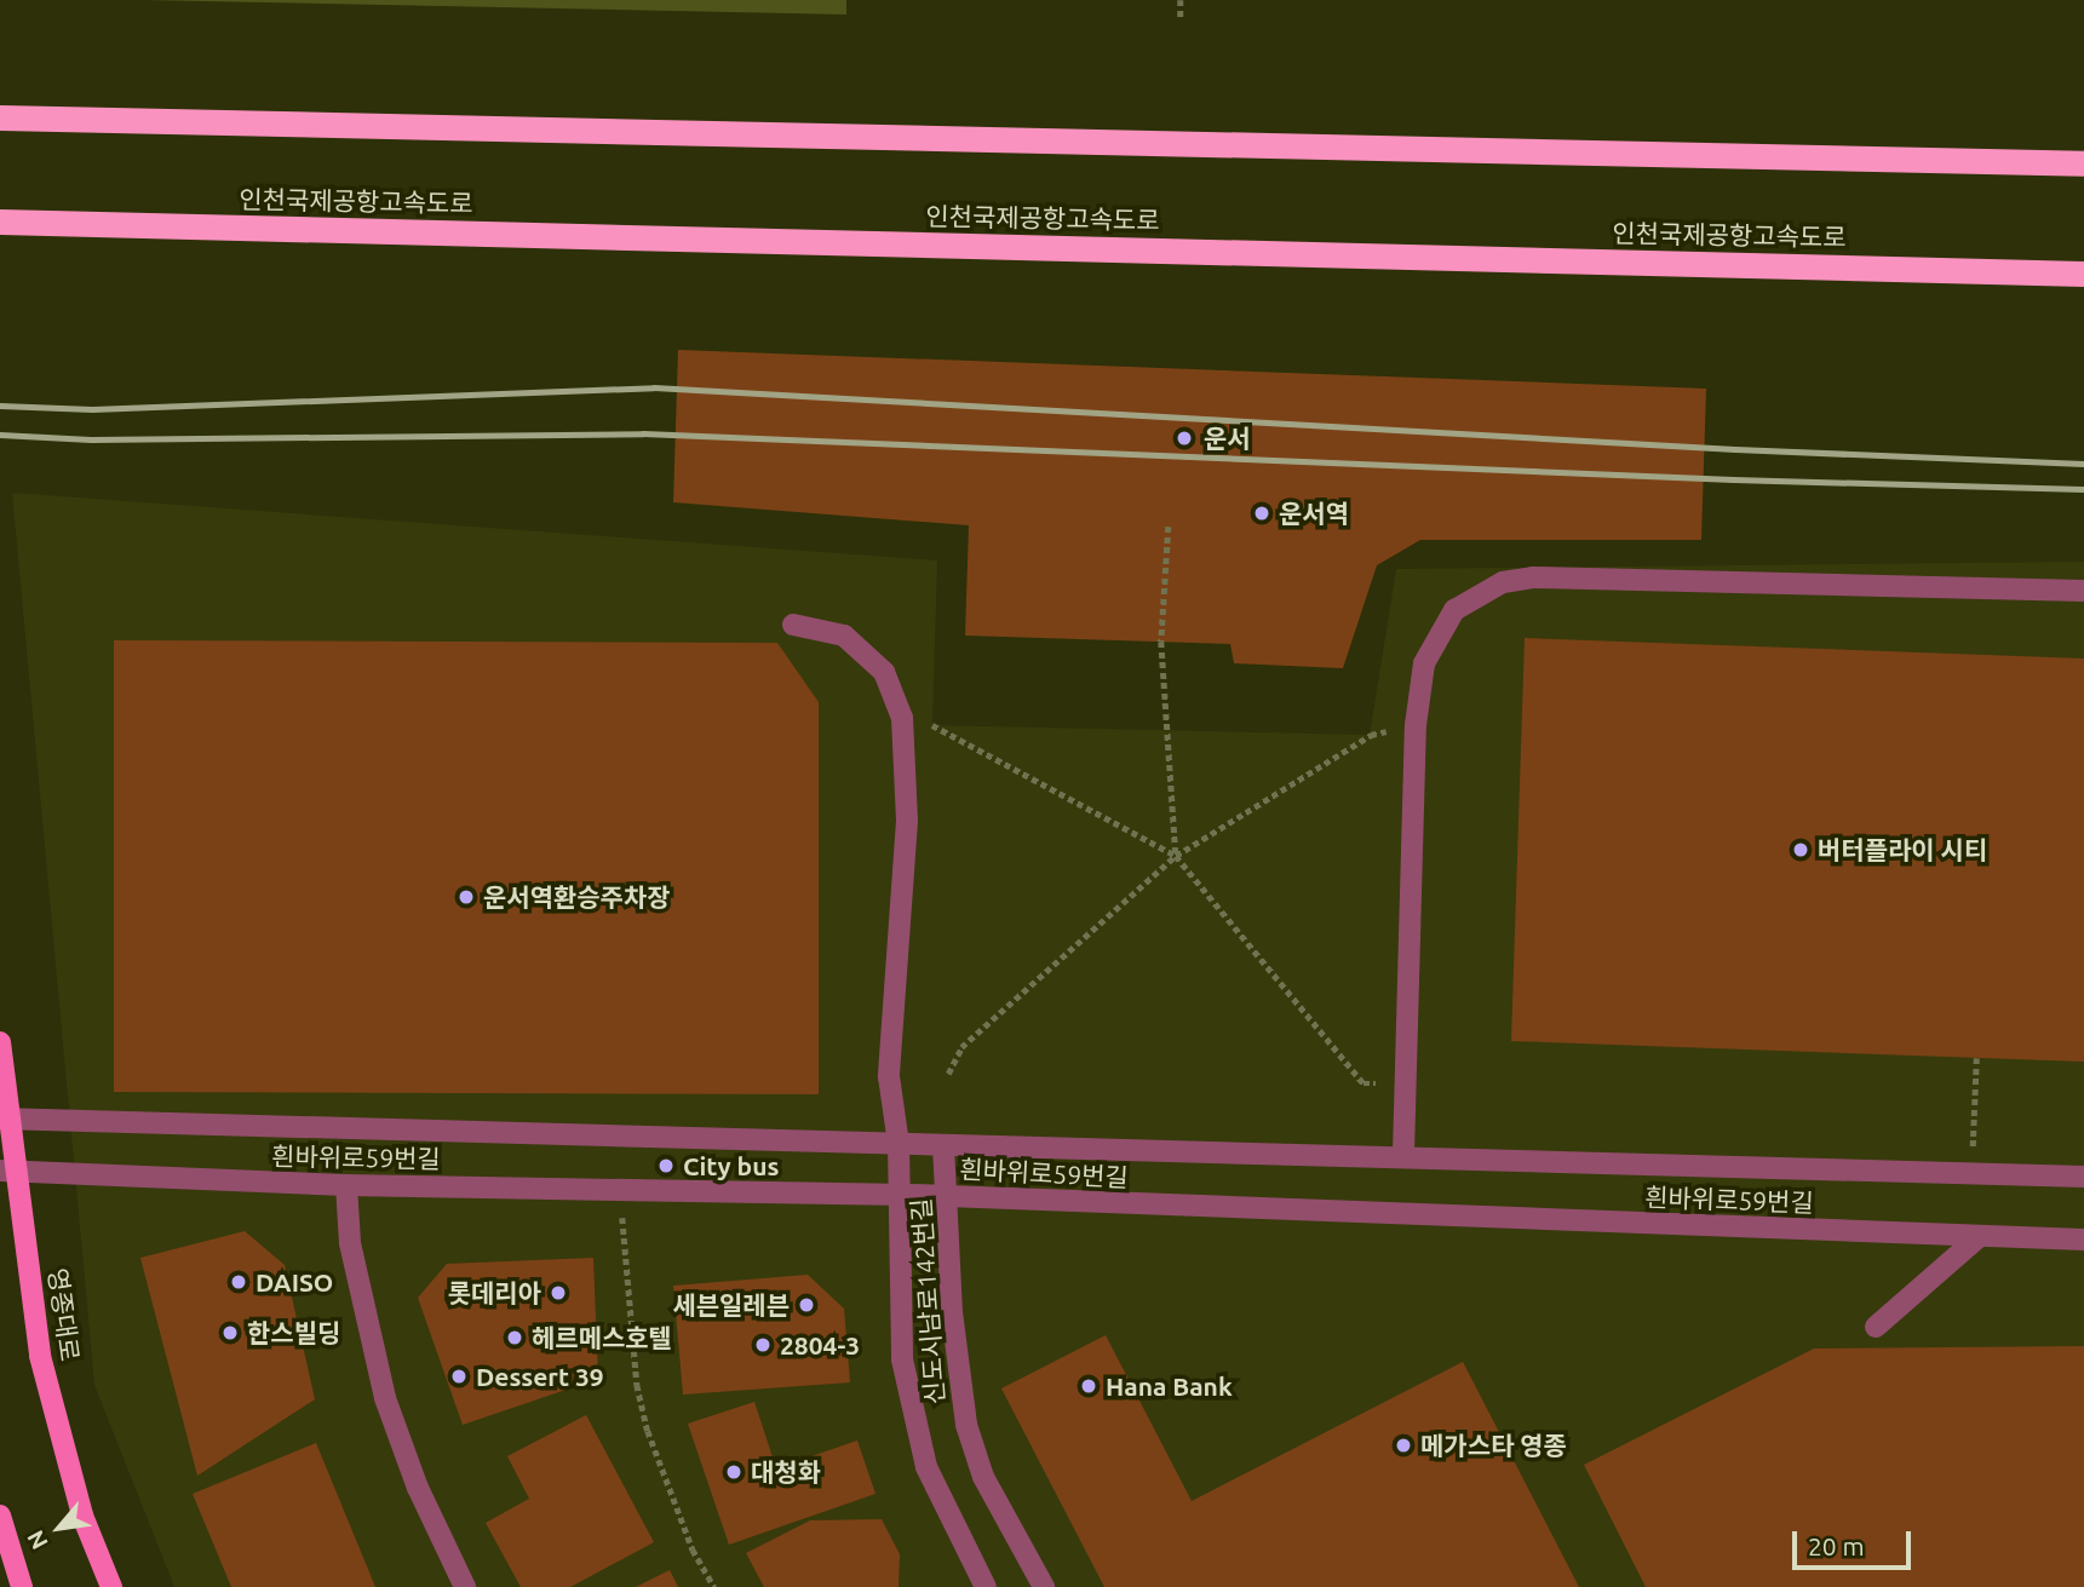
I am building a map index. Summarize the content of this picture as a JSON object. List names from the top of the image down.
{
  "streets": {
    "highway": ["인천국제공항고속도로"],
    "main road": ["영종대로"],
    "street": ["흰바위로59번길", "신도시남로142번길"]
  },
  "crossings": [
    ["흰바위로59번길", "신도시남로142번길"],
    ["흰바위로59번길", "영종대로"]
  ],
  "places": [
    "운서",
    "운서역",
    "버터플라이 시티",
    "운서역환승주차장",
    "City bus",
    "DAISO",
    "롯데리아",
    "세븐일레븐",
    "한스빌딩",
    "헤르메스호텔",
    "2804-3",
    "Dessert 39",
    "Hana Bank",
    "메가스타 영종",
    "대청화"
  ],
  "scale_bar": "20 m",
  "north": "bottom left"
}
